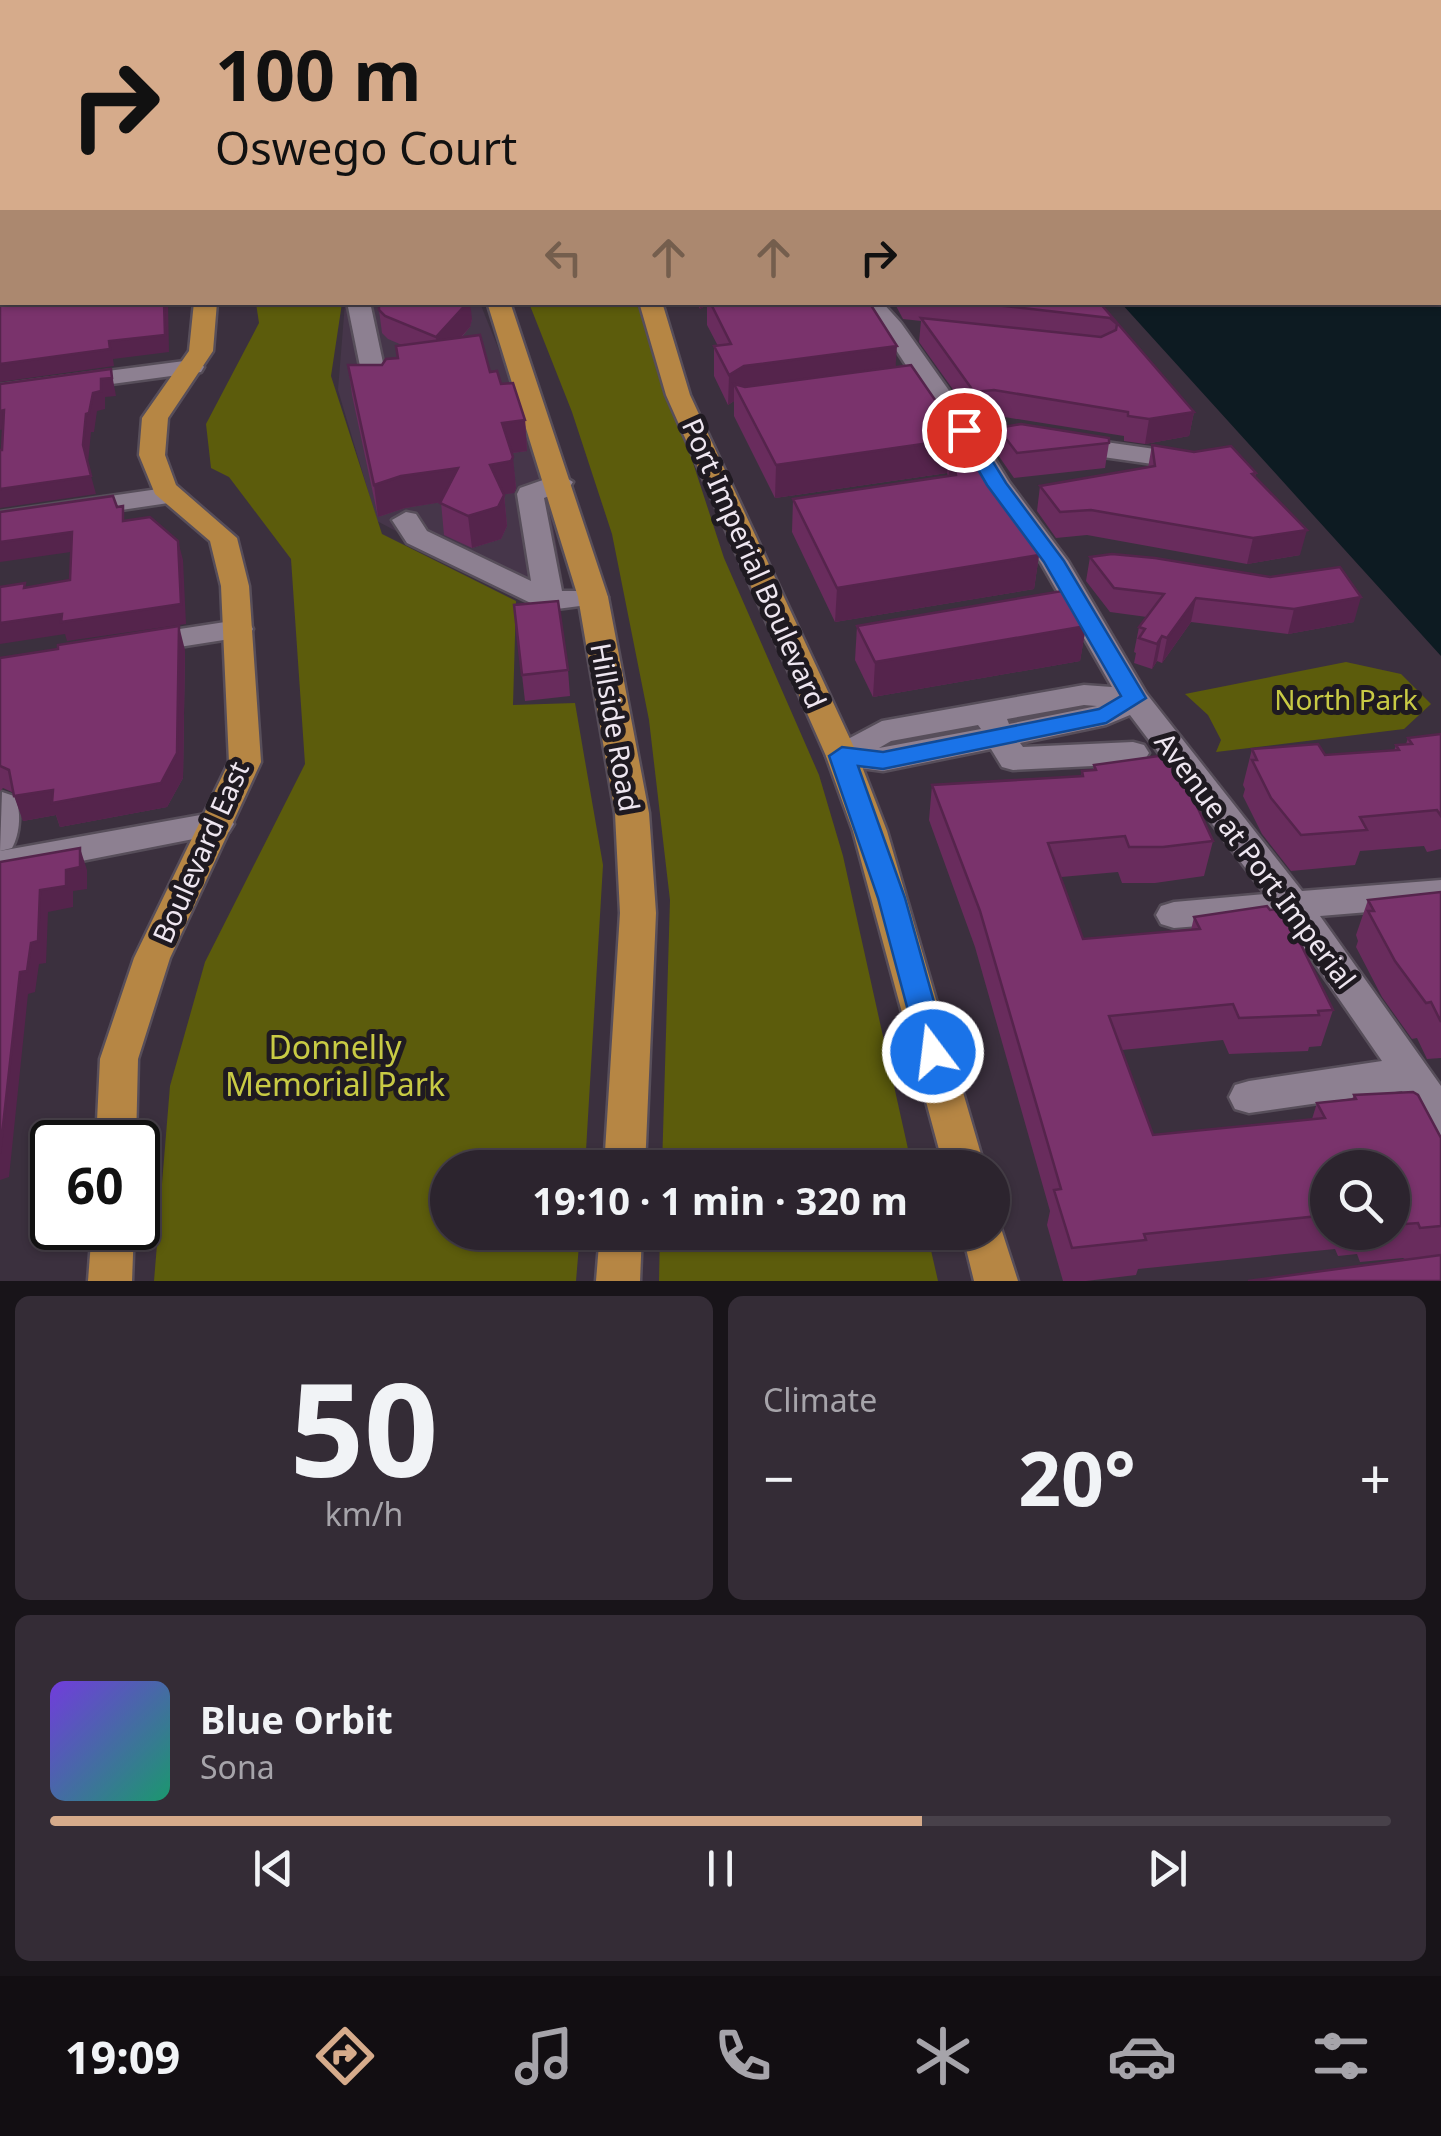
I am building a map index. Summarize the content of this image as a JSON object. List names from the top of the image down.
{
  "streets": {
    "main road": ["Port Imperial Boulevard", "Hillside Road", "Boulevard East"],
    "street": ["Avenue at Port Imperial"]
  },
  "parks": ["North Park", "Donnelly Memorial Park"],
  "page": {
    "turn": ["100 m", "Oswego Court"],
    "limit": "60",
    "trip": "19:10 · 1 min · 320 m",
    "tile": [
      ["50", "km/h"],
      "Climate"
    ],
    "heat": ["−", "20°", "+"],
    "song": ["Blue Orbit", "Sona"],
    "tabs": "19:09"
  }
}
